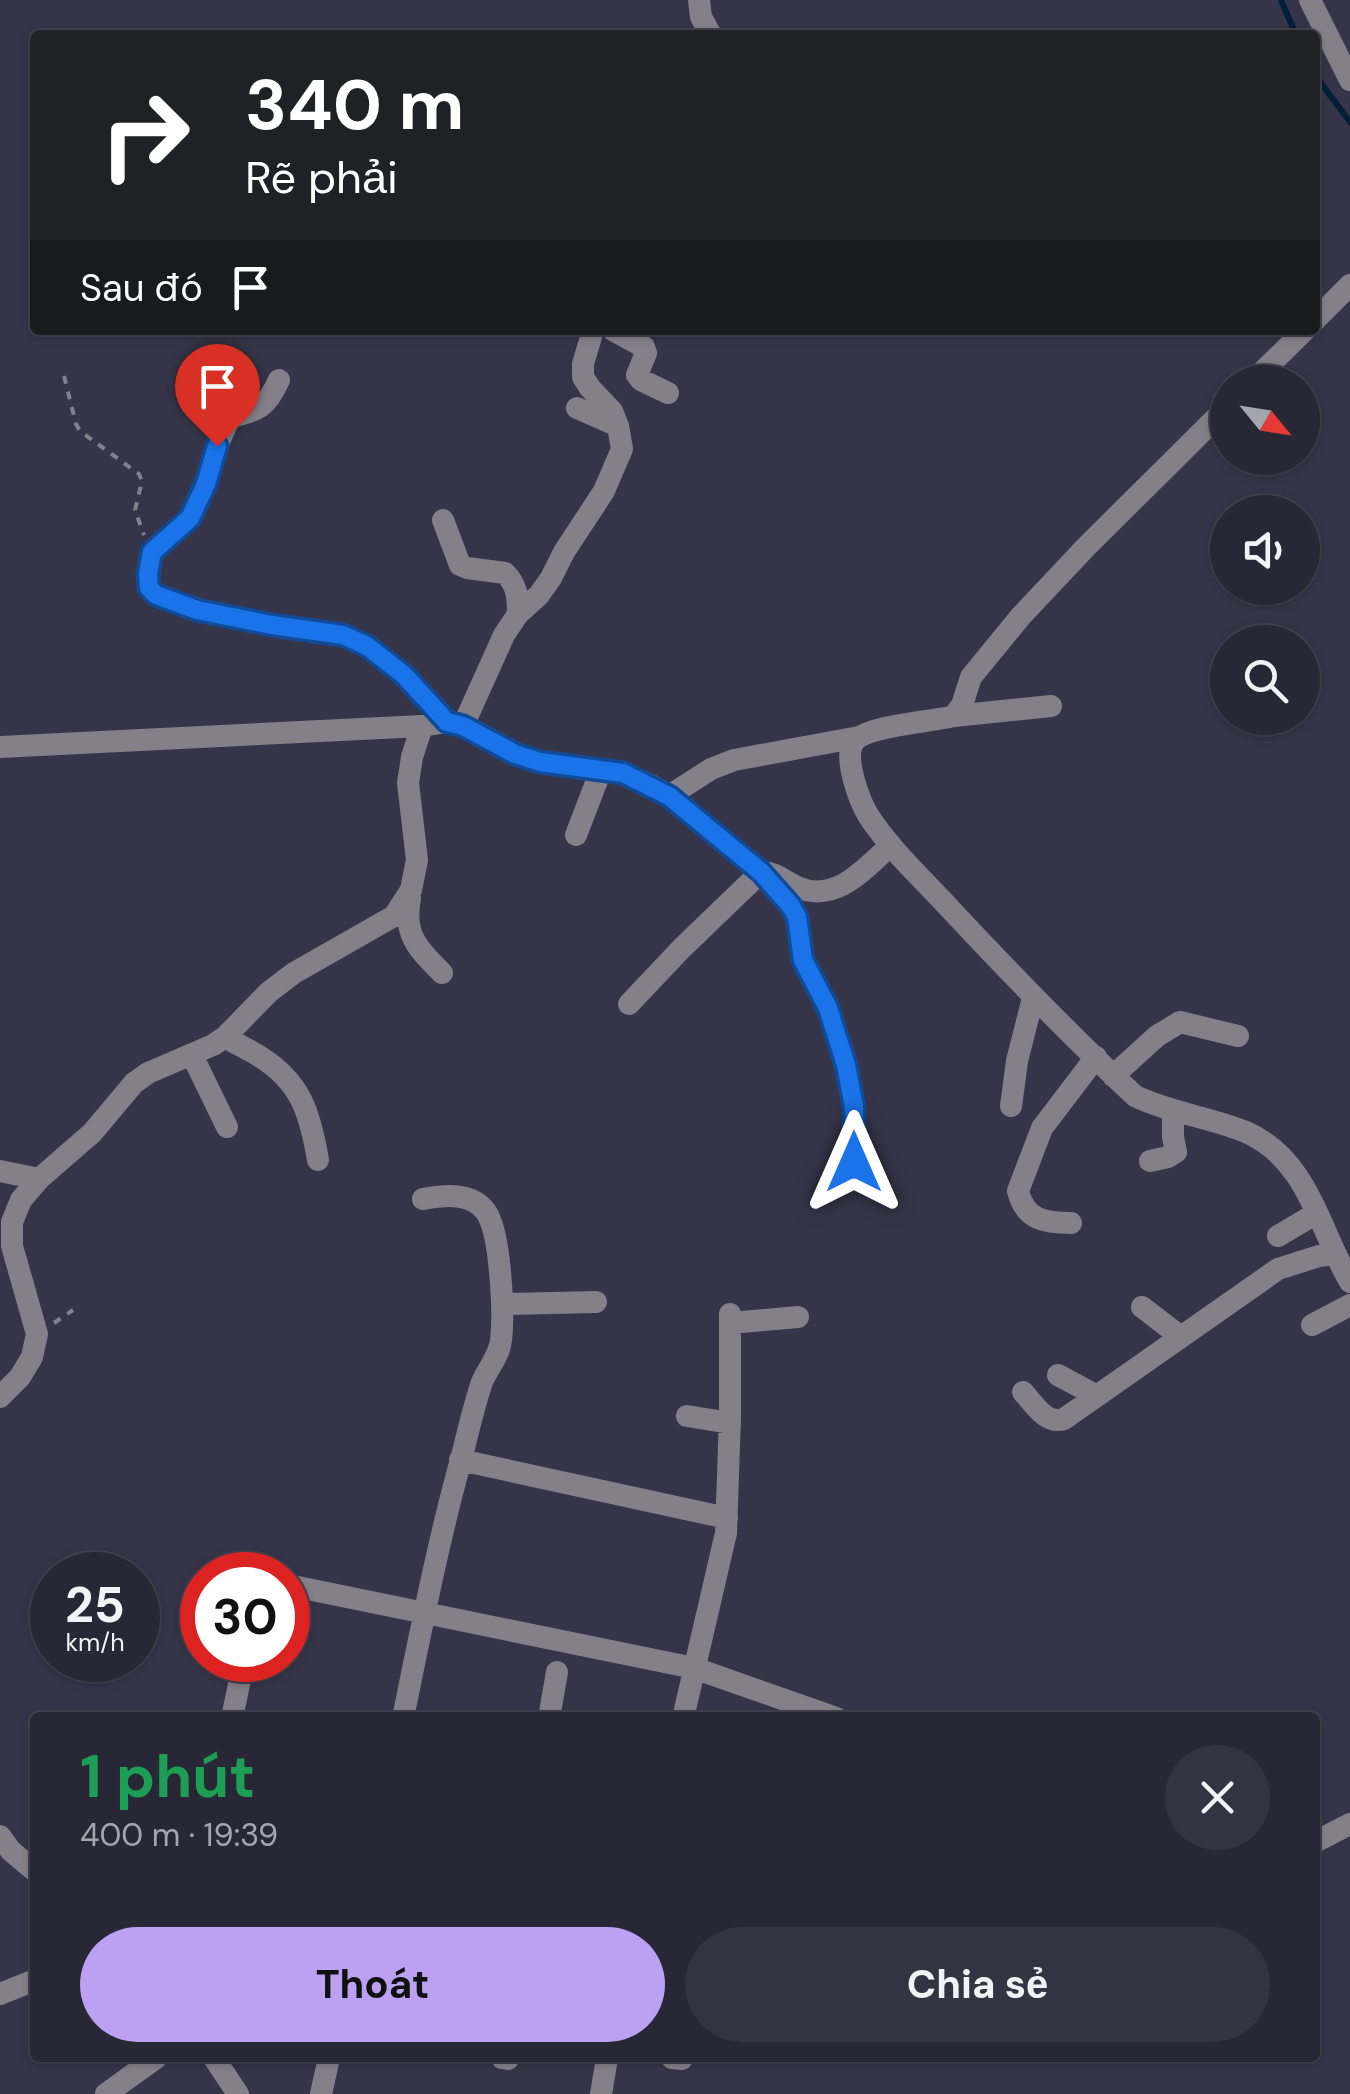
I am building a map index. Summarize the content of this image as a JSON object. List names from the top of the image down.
{
  "north": "bottom right",
  "page": {
    "turn": ["340 m", "Rẽ phải"],
    "then": "Sau đó",
    "speed": "25 km/h",
    "limit": "30",
    "heading": ["1 phút", "400 m · 19:39"],
    "buttons": ["Thoát", "Chia sẻ"]
  }
}
